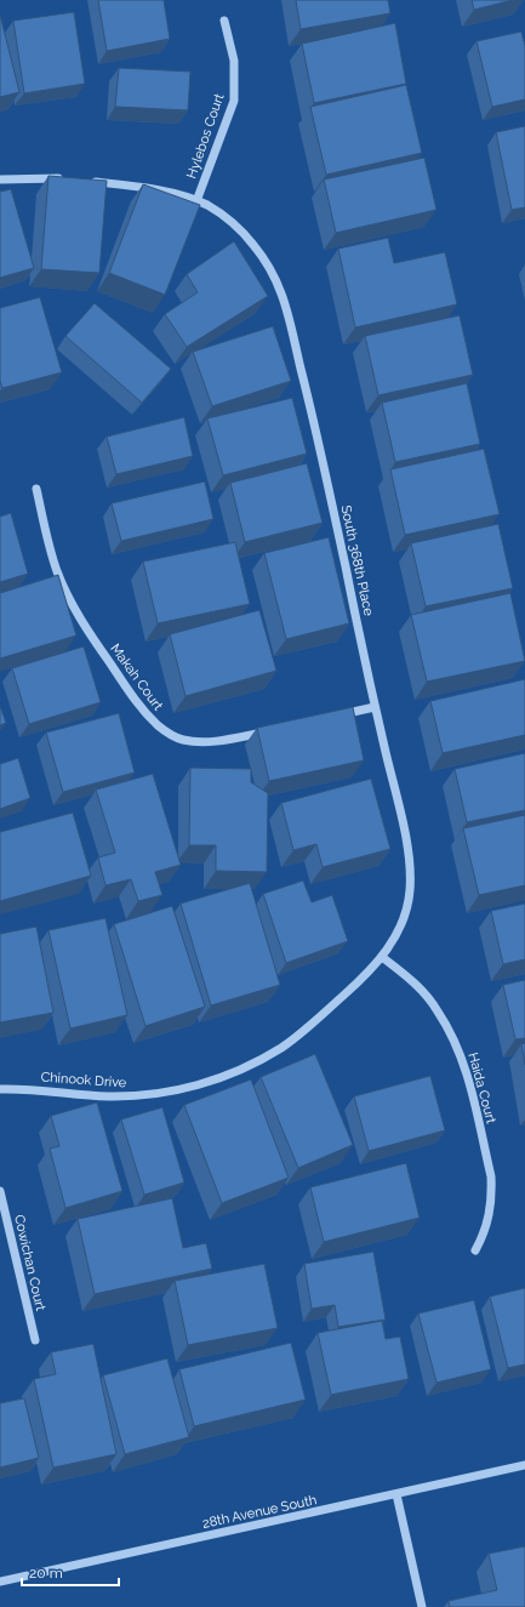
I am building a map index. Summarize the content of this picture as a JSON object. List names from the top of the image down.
{
  "streets": {
    "street": [
      "Hylebos Court",
      "South 368th Place",
      "Makah Court",
      "Chinook Drive",
      "Haida Court",
      "Cowichan Court",
      "28th Avenue South"
    ]
  },
  "crossings": [
    ["Hylebos Court", "South 368th Place"],
    ["South 368th Place", "Chinook Drive"],
    ["South 368th Place", "Haida Court"],
    ["Chinook Drive", "Haida Court"]
  ],
  "scale_bar": "20 m"
}
